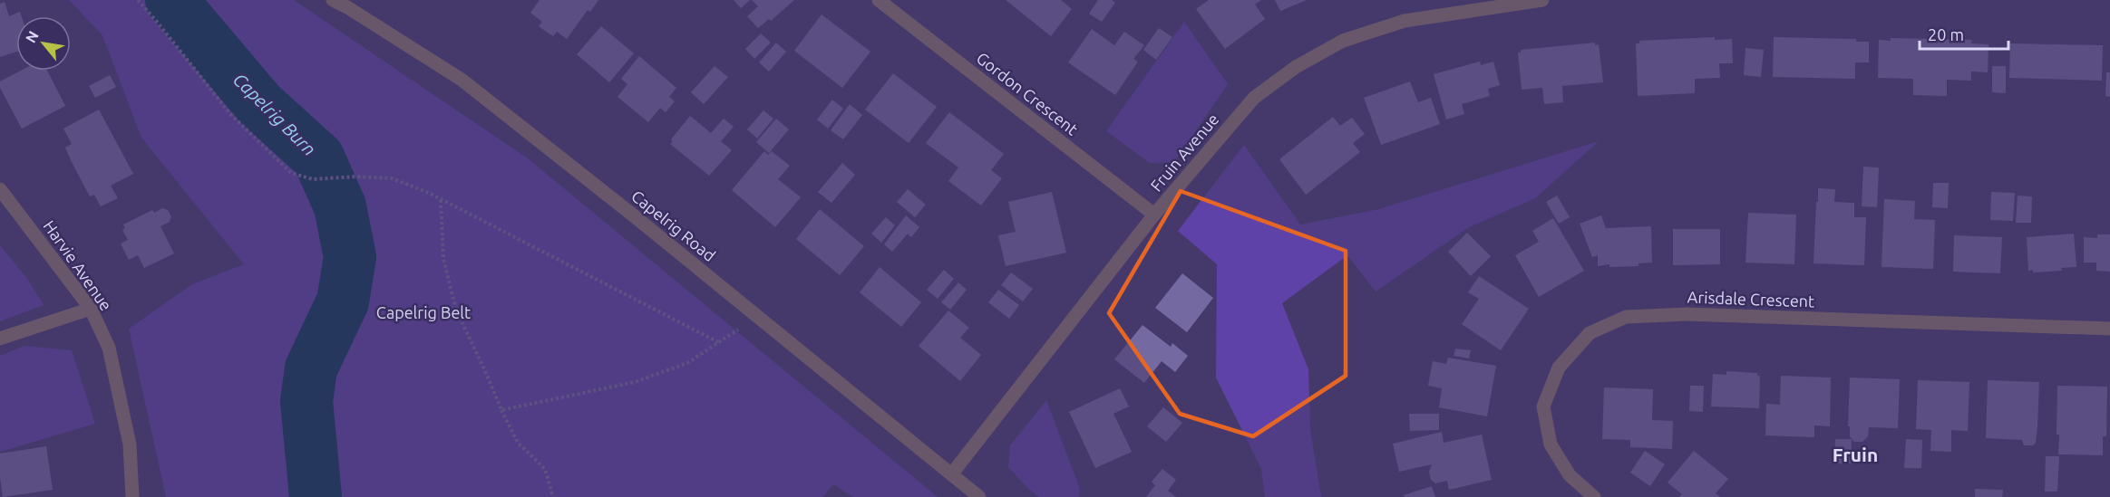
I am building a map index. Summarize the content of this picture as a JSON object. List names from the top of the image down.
{
  "streets": {
    "street": [
      "Gordon Crescent",
      "Fruin Avenue",
      "Capelrig Road",
      "Harvie Avenue",
      "Arisdale Crescent"
    ]
  },
  "crossings": [
    ["Gordon Crescent", "Fruin Avenue"],
    ["Fruin Avenue", "Capelrig Road"]
  ],
  "districts": ["Fruin"],
  "water": ["Capelrig Burn"],
  "parks": ["Capelrig Belt"],
  "scale_bar": "20 m",
  "north": "top left"
}
